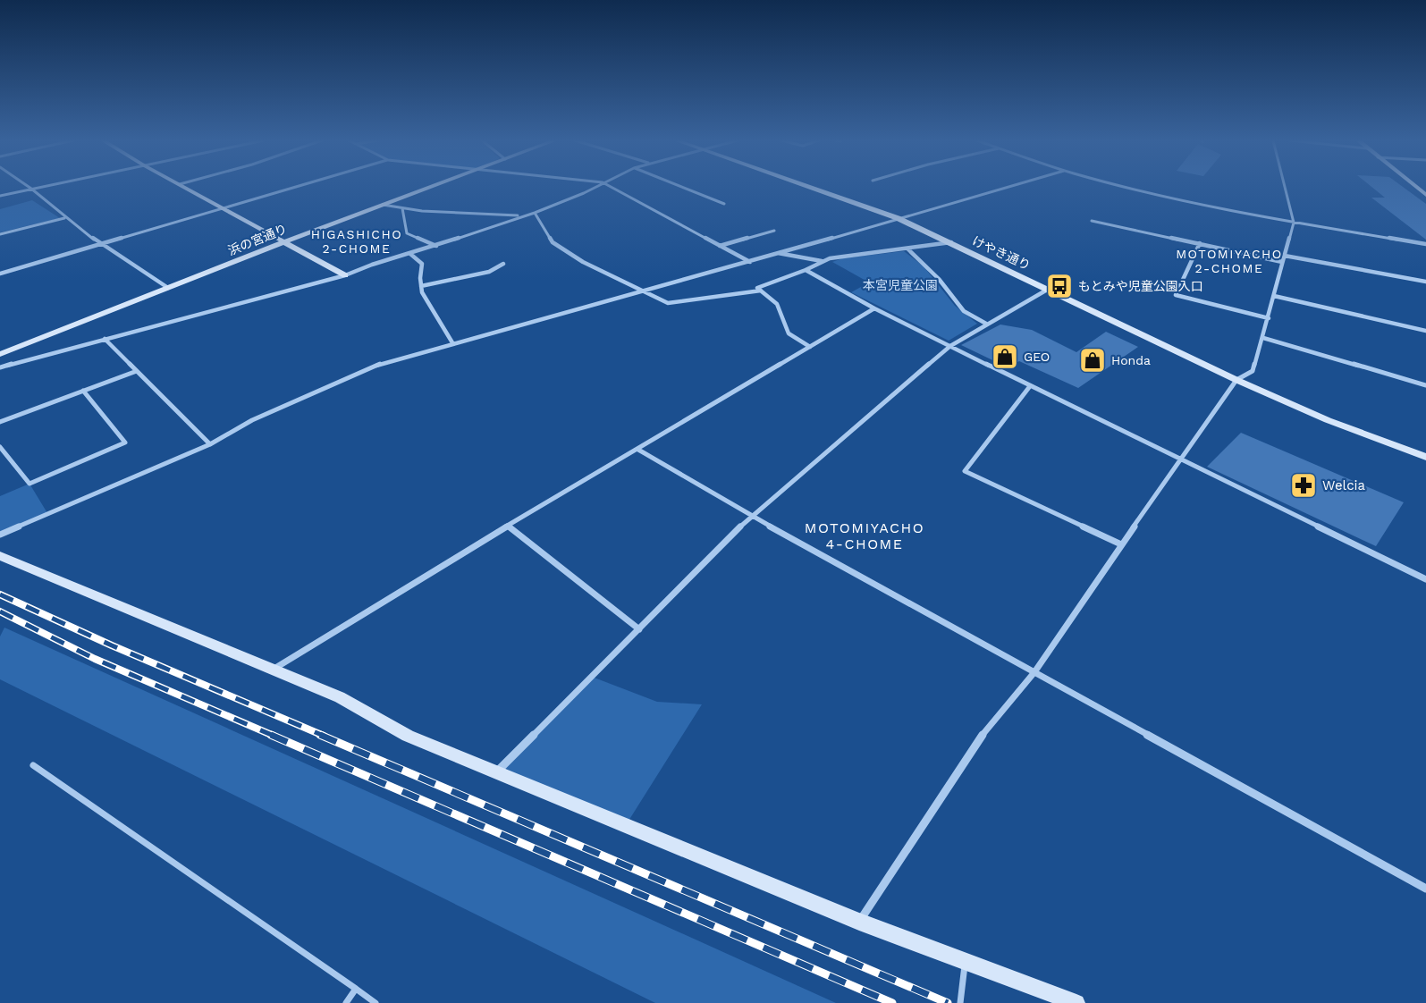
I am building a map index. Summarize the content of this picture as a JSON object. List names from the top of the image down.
{
  "streets": {
    "street": ["浜の宮通り", "けやき通り"]
  },
  "districts": ["HIGASHICHO 2-CHOME", "MOTOMIYACHO 2-CHOME", "MOTOMIYACHO 4-CHOME"],
  "parks": ["本宮児童公園"],
  "places": {
    "bus stop": ["もとみや児童公園入口"],
    "shop": ["GEO", "Honda"],
    "pharmacy": ["Welcia"]
  }
}
